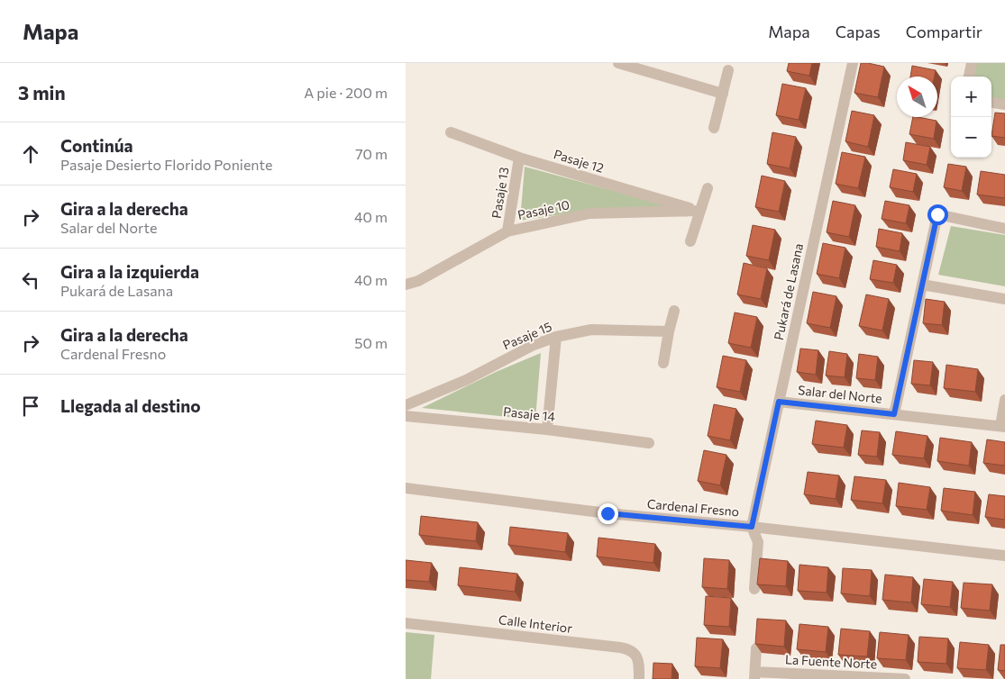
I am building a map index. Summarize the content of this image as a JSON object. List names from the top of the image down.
{
  "streets": {
    "street": [
      "Pasaje 12",
      "Pasaje 13",
      "Pasaje 10",
      "Pukará de Lasana",
      "Pasaje 15",
      "Salar del Norte",
      "Pasaje 14",
      "Cardenal Fresno",
      "Calle Interior",
      "La Fuente Norte"
    ]
  },
  "crossings": [
    ["Pasaje 12", "Pasaje 13"],
    ["Pasaje 12", "Pasaje 10"],
    ["Pasaje 13", "Pasaje 10"],
    ["Pukará de Lasana", "Salar del Norte"],
    ["Pukará de Lasana", "Cardenal Fresno"]
  ],
  "north": "top left",
  "page": {
    "header": "Mapa",
    "nav": ["Mapa", "Capas", "Compartir"],
    "heading": ["3 min", "A pie · 200 m"],
    "map_buttons": ["+", "−"],
    "list": [
      ["Continúa", "Pasaje Desierto Florido Poniente", "70 m"],
      ["Gira a la derecha", "Salar del Norte", "40 m"],
      ["Gira a la izquierda", "Pukará de Lasana", "40 m"],
      ["Gira a la derecha", "Cardenal Fresno", "50 m"],
      "Llegada al destino"
    ]
  }
}
